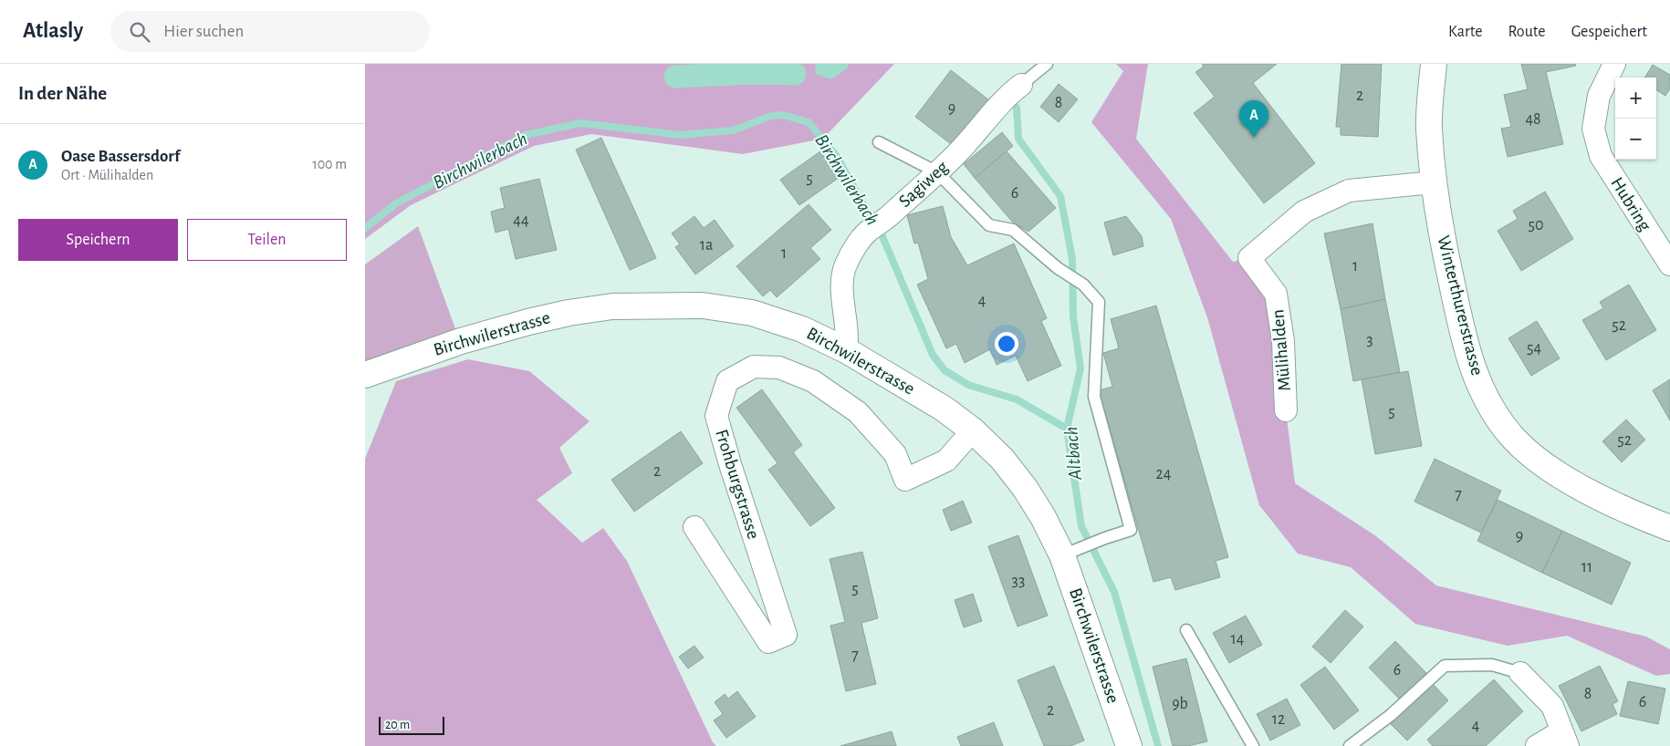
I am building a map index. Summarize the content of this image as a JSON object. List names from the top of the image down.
{
  "streets": {
    "street": [
      "Sagiweg",
      "Hubring",
      "Winterthurerstrasse",
      "Birchwilerstrasse",
      "Mülihalden",
      "Frohburgstrasse"
    ]
  },
  "crossings": [
    ["Sagiweg", "Birchwilerstrasse"],
    ["Winterthurerstrasse", "Mülihalden"],
    ["Birchwilerstrasse", "Frohburgstrasse"]
  ],
  "water": ["Birchwilerbach", "Altbach"],
  "house_numbers": [
    "2",
    "8",
    "9",
    "48",
    "5",
    "6",
    "44",
    "50",
    "1a",
    "1",
    "1",
    "4",
    "52",
    "3",
    "54",
    "5",
    "52",
    "2",
    "24",
    "7",
    "9",
    "11",
    "33",
    "5",
    "14",
    "7",
    "6",
    "8",
    "6",
    "9b",
    "2",
    "12",
    "4"
  ],
  "scale_bar": "20 m",
  "page": {
    "header": "Atlasly",
    "search": "Hier suchen",
    "nav": ["Karte", "Route", "Gespeichert"],
    "heading": "In der Nähe",
    "map_buttons": ["+", "−"],
    "pins": "A",
    "list": [
      {
        "mark": "A",
        "name": "Oase Bassersdorf",
        "note": "Ort · Mülihalden",
        "value": "100 m"
      }
    ],
    "buttons": ["Speichern", "Teilen"],
    "scale": "20 m"
  }
}
